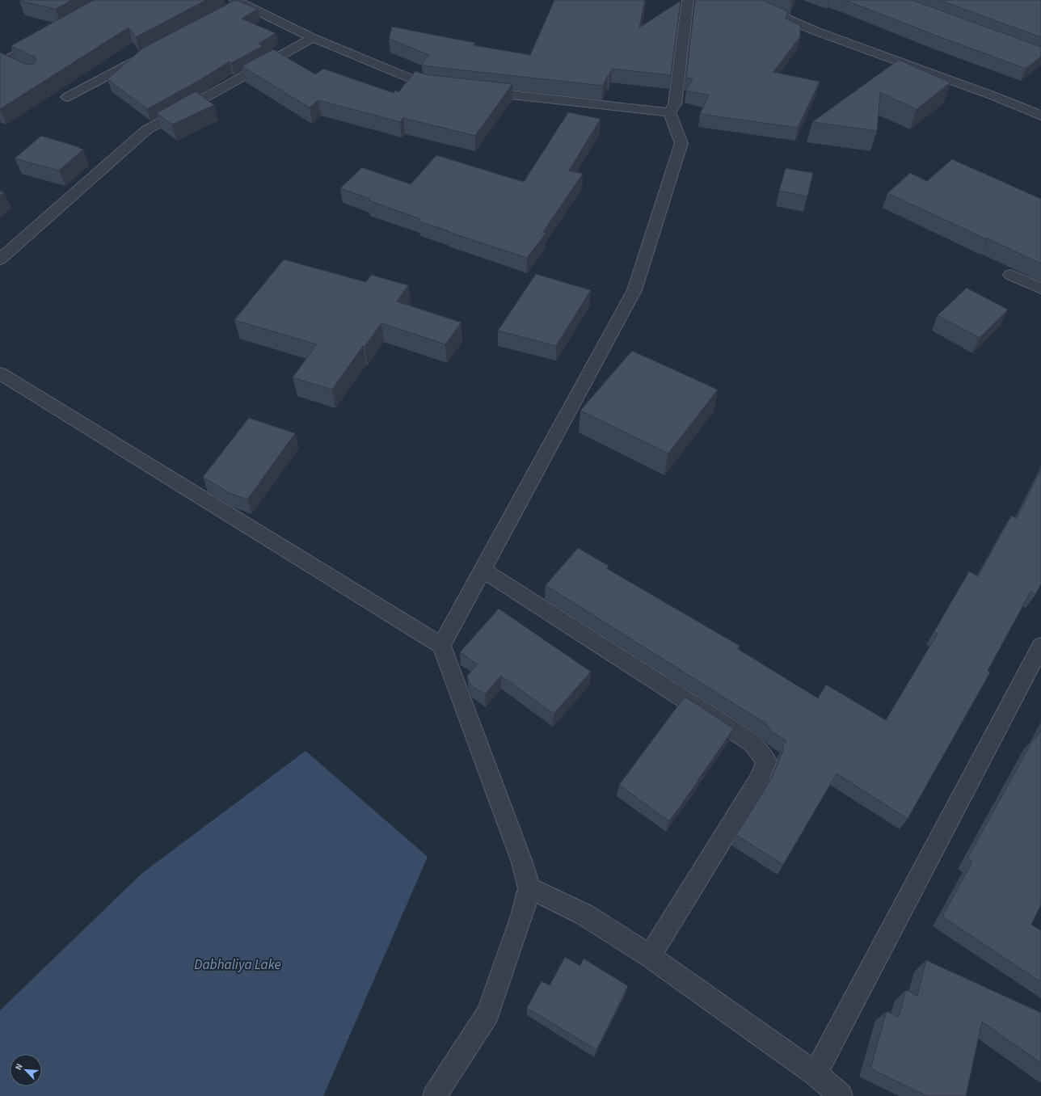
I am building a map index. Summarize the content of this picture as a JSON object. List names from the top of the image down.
{
  "water": ["Dabhaliya Lake"],
  "north": "top left"
}
